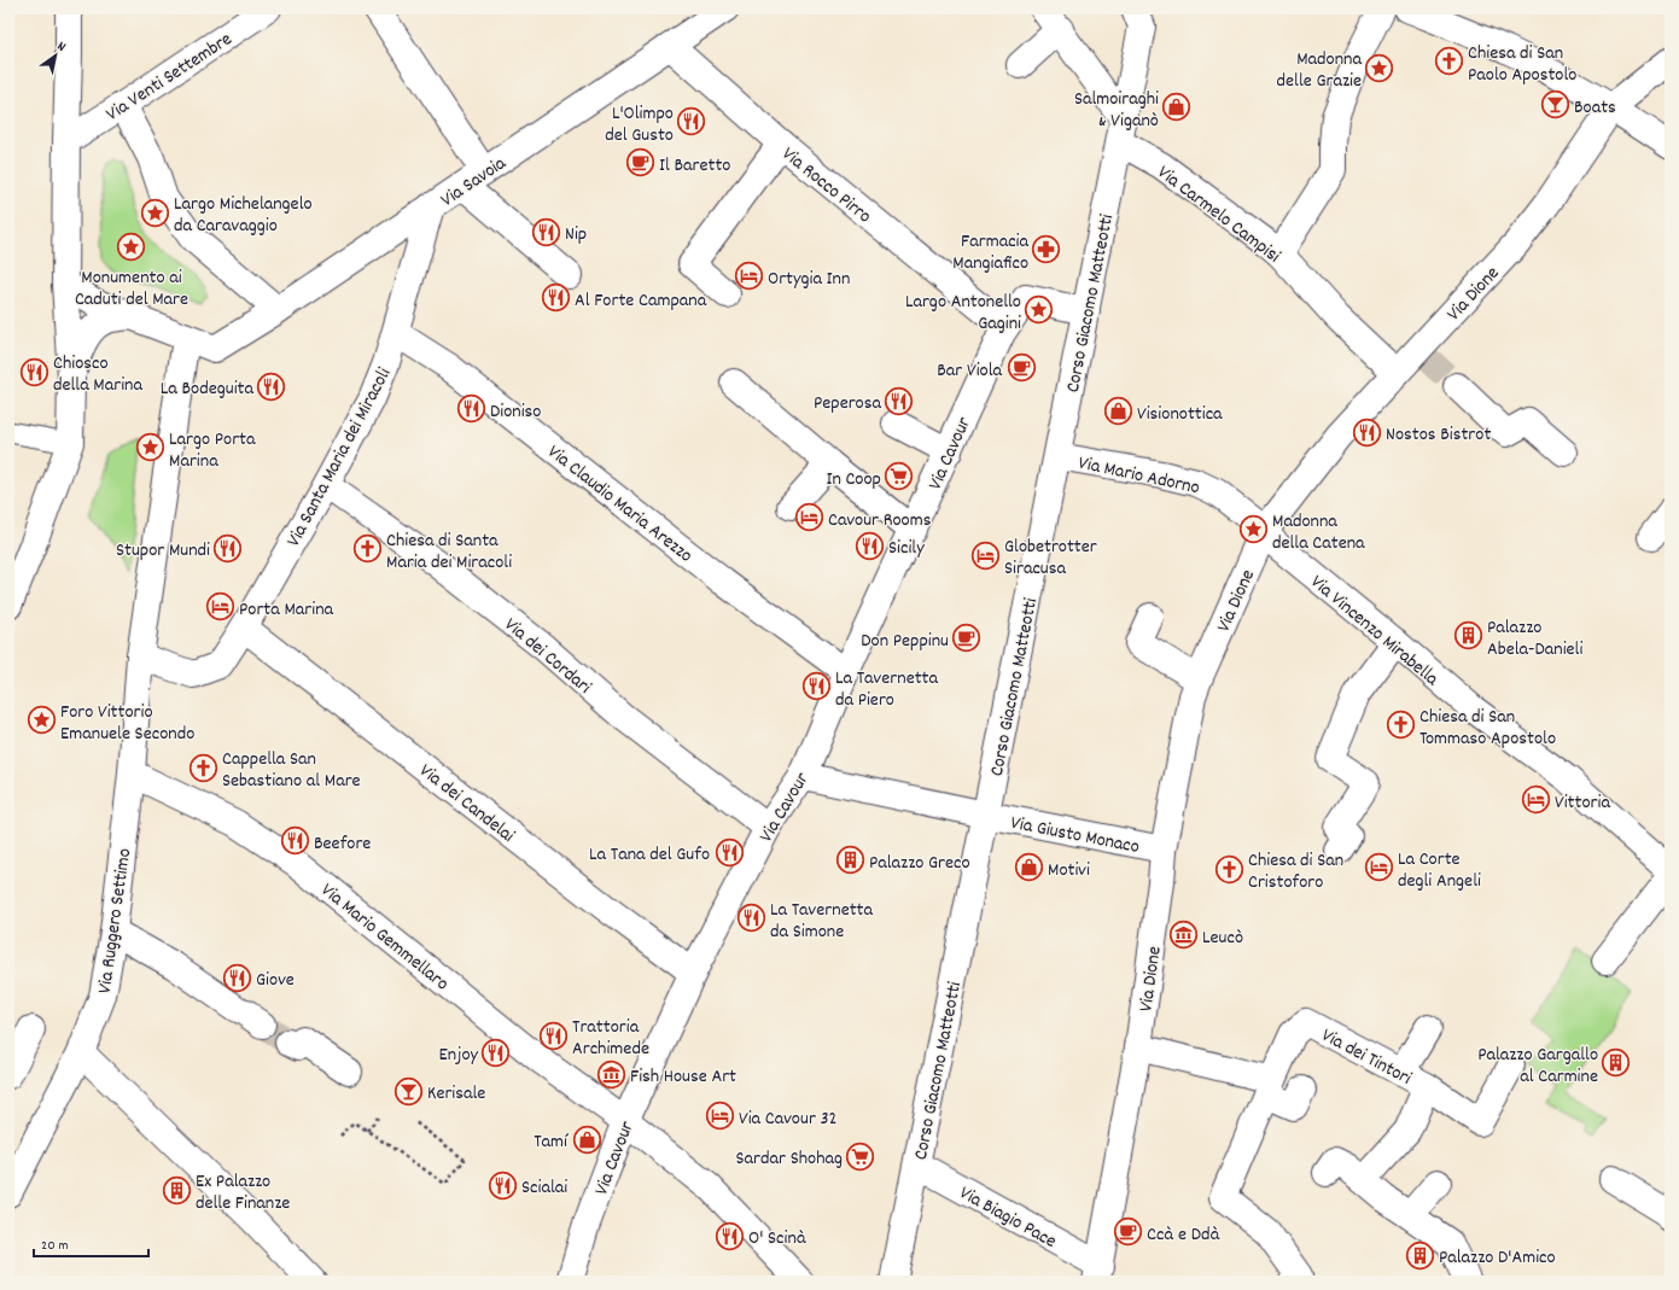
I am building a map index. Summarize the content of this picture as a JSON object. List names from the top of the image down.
{
  "streets": {
    "street": [
      "Via Venti Settembre",
      "Via Savoia",
      "Via Rocco Pirro",
      "Via Carmelo Campisi",
      "Via Dione",
      "Corso Giacomo Matteotti",
      "Via Cavour",
      "Via Santa Maria dei Miracoli",
      "Via Mario Adorno",
      "Via Claudio Maria Arezzo",
      "Via Vincenzo Mirabella",
      "Via dei Cordari",
      "Via dei Candelai",
      "Via Giusto Monaco",
      "Via Ruggero Settimo",
      "Via Mario Gemmellaro",
      "Via dei Tintori",
      "Via Biagio Pace"
    ]
  },
  "crossings": [
    ["Via Savoia", "Via Rocco Pirro"],
    ["Via Savoia", "Via Santa Maria dei Miracoli"],
    ["Via Savoia", "Via Ruggero Settimo"],
    ["Via Rocco Pirro", "Via Cavour"],
    ["Via Carmelo Campisi", "Via Dione"],
    ["Via Carmelo Campisi", "Corso Giacomo Matteotti"],
    ["Via Dione", "Via Mario Adorno"],
    ["Via Dione", "Via Vincenzo Mirabella"],
    ["Via Dione", "Via Giusto Monaco"],
    ["Via Dione", "Via Biagio Pace"],
    ["Corso Giacomo Matteotti", "Via Cavour"],
    ["Corso Giacomo Matteotti", "Via Mario Adorno"],
    ["Corso Giacomo Matteotti", "Via Giusto Monaco"],
    ["Corso Giacomo Matteotti", "Via Biagio Pace"],
    ["Via Cavour", "Via Claudio Maria Arezzo"],
    ["Via Cavour", "Via dei Cordari"],
    ["Via Cavour", "Via dei Candelai"],
    ["Via Cavour", "Via Giusto Monaco"],
    ["Via Cavour", "Via Mario Gemmellaro"],
    ["Via Santa Maria dei Miracoli", "Via Claudio Maria Arezzo"],
    ["Via Santa Maria dei Miracoli", "Via dei Cordari"],
    ["Via Santa Maria dei Miracoli", "Via dei Candelai"],
    ["Via Santa Maria dei Miracoli", "Via Ruggero Settimo"],
    ["Via Mario Adorno", "Via Vincenzo Mirabella"],
    ["Via Ruggero Settimo", "Via Mario Gemmellaro"]
  ],
  "places": {
    "church": [
      "Chiesa di San Paolo Apostolo",
      "Chiesa di Santa Maria dei Miracoli",
      "Chiesa di San Tommaso Apostolo",
      "Cappella San Sebastiano al Mare",
      "Chiesa di San Cristoforo"
    ],
    "place": [
      "Madonna delle Grazie",
      "Largo Michelangelo da Caravaggio",
      "Monumento ai Caduti del Mare",
      "Largo Antonello Gagini",
      "Largo Porta Marina",
      "Madonna della Catena",
      "Foro Vittorio Emanuele Secondo"
    ],
    "bar": ["Boats", "Kerisale"],
    "shop": [
      "Salmoiraghi & Viganò",
      "Visionottica",
      "Motivi",
      "Tamí"
    ],
    "restaurant": [
      "L'Olimpo del Gusto",
      "Nip",
      "Al Forte Campana",
      "Chiosco della Marina",
      "La Bodeguita",
      "Peperosa",
      "Dioniso",
      "Nostos Bistrot",
      "Sicily",
      "Stupor Mundi",
      "La Tavernetta da Piero",
      "Beefore",
      "La Tana del Gufo",
      "La Tavernetta da Simone",
      "Giove",
      "Trattoria Archimede",
      "Enjoy",
      "Scialai",
      "O' Scinà"
    ],
    "cafe": [
      "Il Baretto",
      "Bar Viola",
      "Don Peppinu",
      "Ccà e Ddà"
    ],
    "pharmacy": ["Farmacia Mangiafico"],
    "hotel": [
      "Ortygia Inn",
      "Cavour Rooms",
      "Globetrotter Siracusa",
      "Porta Marina",
      "Vittoria",
      "La Corte degli Angeli",
      "Via Cavour 32"
    ],
    "supermarket": ["In Coop", "Sardar Shohag"],
    "building": [
      "Palazzo Abela-Danieli",
      "Palazzo Greco",
      "Palazzo Gargallo al Carmine",
      "Ex Palazzo delle Finanze",
      "Palazzo D'Amico"
    ],
    "museum": ["Leucò", "Fish House Art"]
  },
  "scale_bar": "20 m",
  "north": "top right"
}
